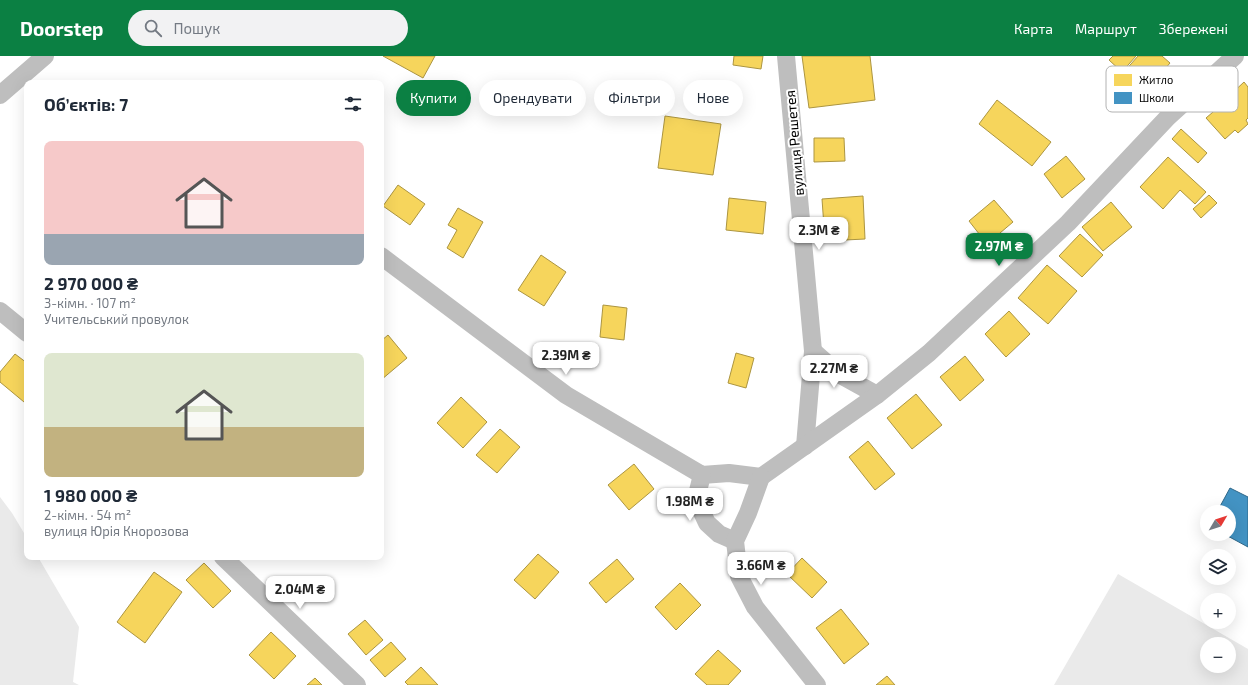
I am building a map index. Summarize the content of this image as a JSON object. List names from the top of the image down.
{
  "streets": {
    "street": ["вулиця Решетея"]
  },
  "legend": ["Житло", "Школи"],
  "north": "top right",
  "page": {
    "header": "Doorstep",
    "search": "Пошук",
    "nav": ["Карта", "Маршрут", "Збережені"],
    "chip": [
      "Купити",
      "Орендувати",
      "Фільтри",
      "Нове"
    ],
    "heading": "Об’єктів: 7",
    "list": [
      {
        "name": "2 970 000 ₴",
        "note": "3-кімн. · 107 m² · Учительський провулок"
      },
      {
        "name": "1 980 000 ₴",
        "note": "2-кімн. · 54 m² · вулиця Юрія Кнорозова"
      }
    ],
    "price": [
      "2.3M ₴",
      "2.97M ₴",
      "2.39M ₴",
      "2.27M ₴",
      "1.98M ₴",
      "3.66M ₴",
      "2.04M ₴"
    ],
    "map_buttons": ["+", "−"]
  }
}
